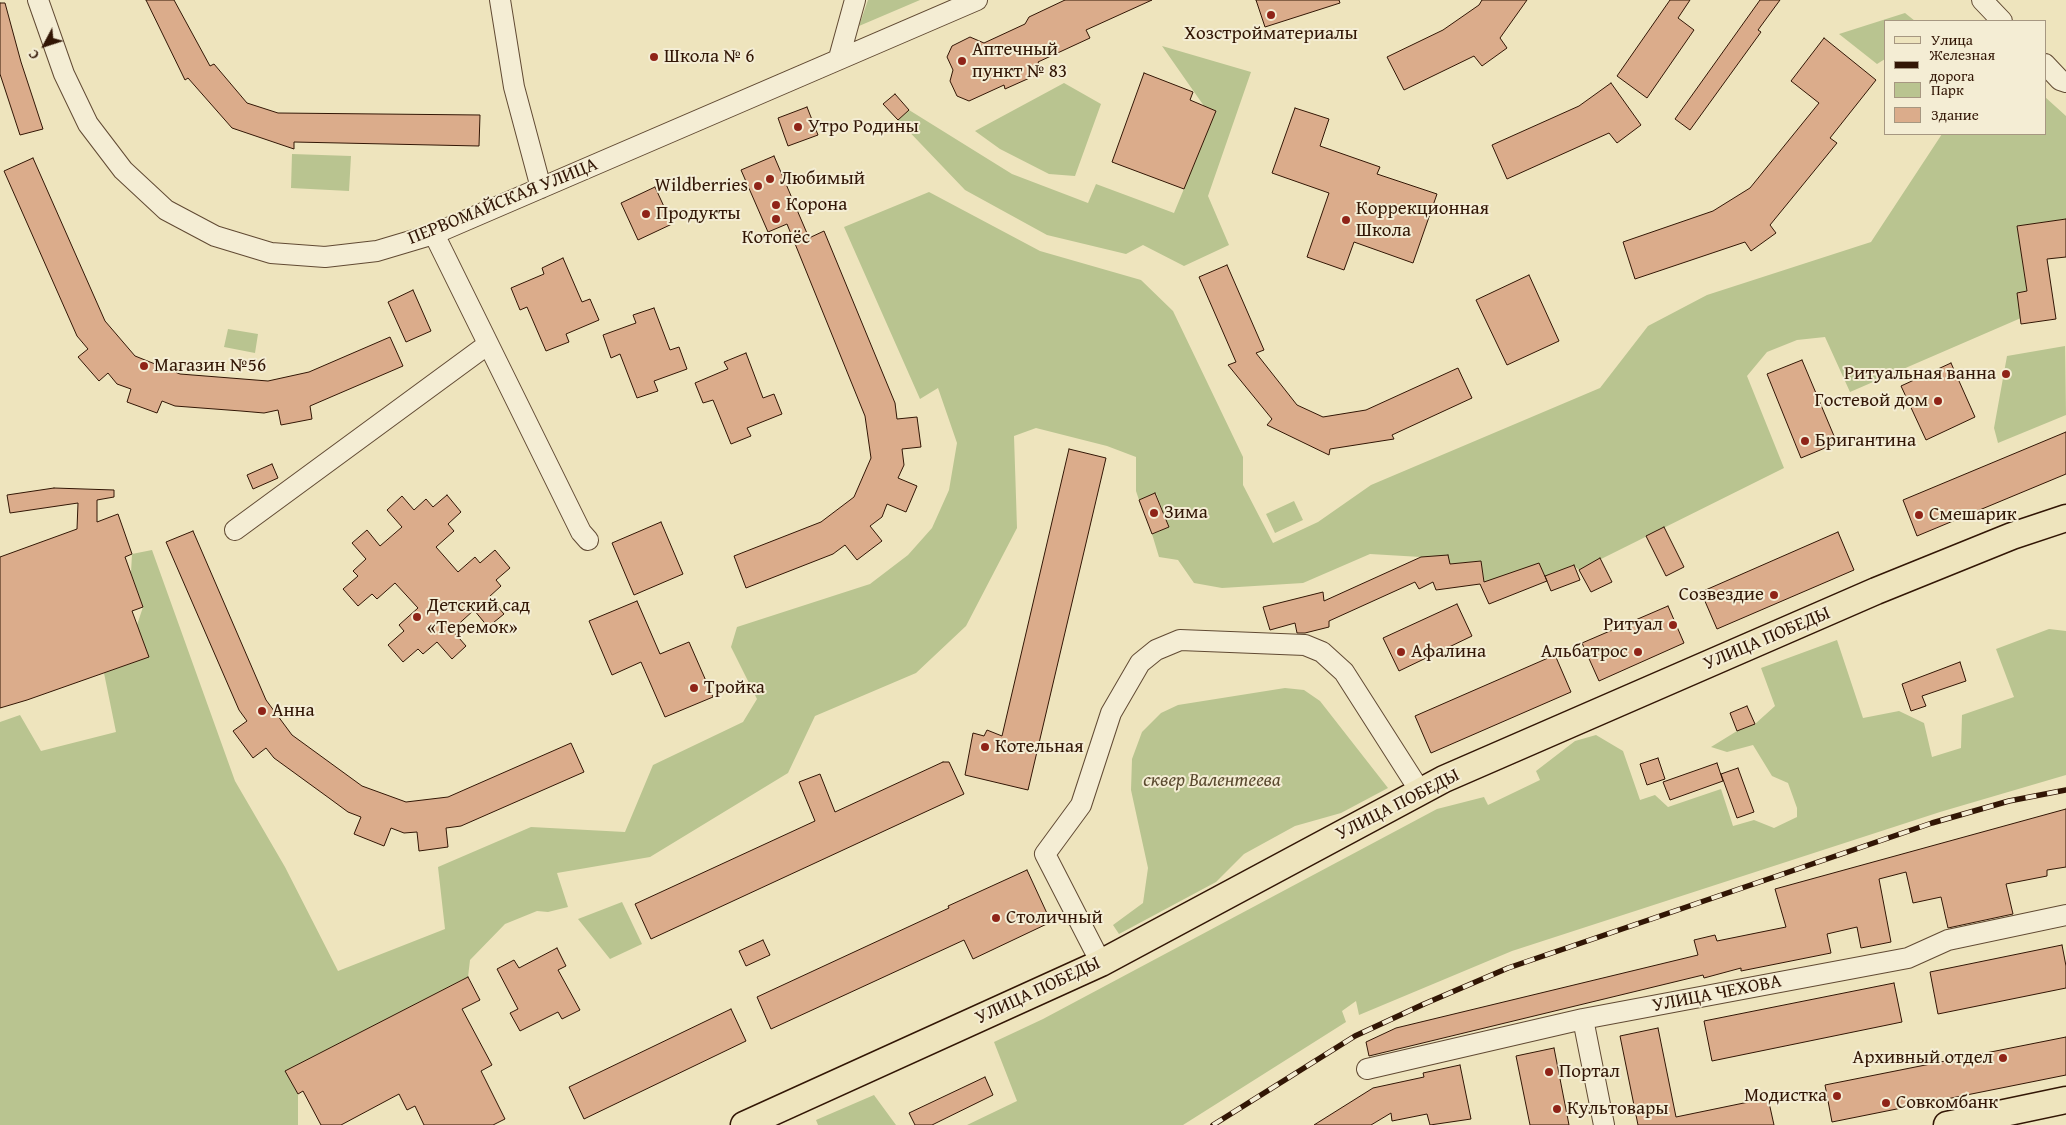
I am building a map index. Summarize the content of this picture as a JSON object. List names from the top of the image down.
{
  "streets": {
    "main road": ["УЛИЦА ПОБЕДЫ"],
    "street": ["ПЕРВОМАЙСКАЯ УЛИЦА", "УЛИЦА ЧЕХОВА"]
  },
  "parks": ["сквер Валентеева"],
  "places": [
    "Хозстройматериалы",
    "Школа № 6",
    "Аптечный пункт № 83",
    "Утро Родины",
    "Любимый",
    "Wildberries",
    "Корона",
    "Продукты",
    "Котопёс",
    "Коррекционная Школа",
    "Магазин №56",
    "Ритуальная ванна",
    "Гостевой дом",
    "Бригантина",
    "Зима",
    "Смешарик",
    "Созвездие",
    "Детский сад «Теремок»",
    "Ритуал",
    "Афалина",
    "Альбатрос",
    "Тройка",
    "Анна",
    "Котельная",
    "Столичный",
    "Архивный отдел",
    "Портал",
    "Модистка",
    "Совкомбанк",
    "Культовары"
  ],
  "legend": [
    "Улица",
    "Железная дорога",
    "Парк",
    "Здание"
  ],
  "north": "bottom left"
}
